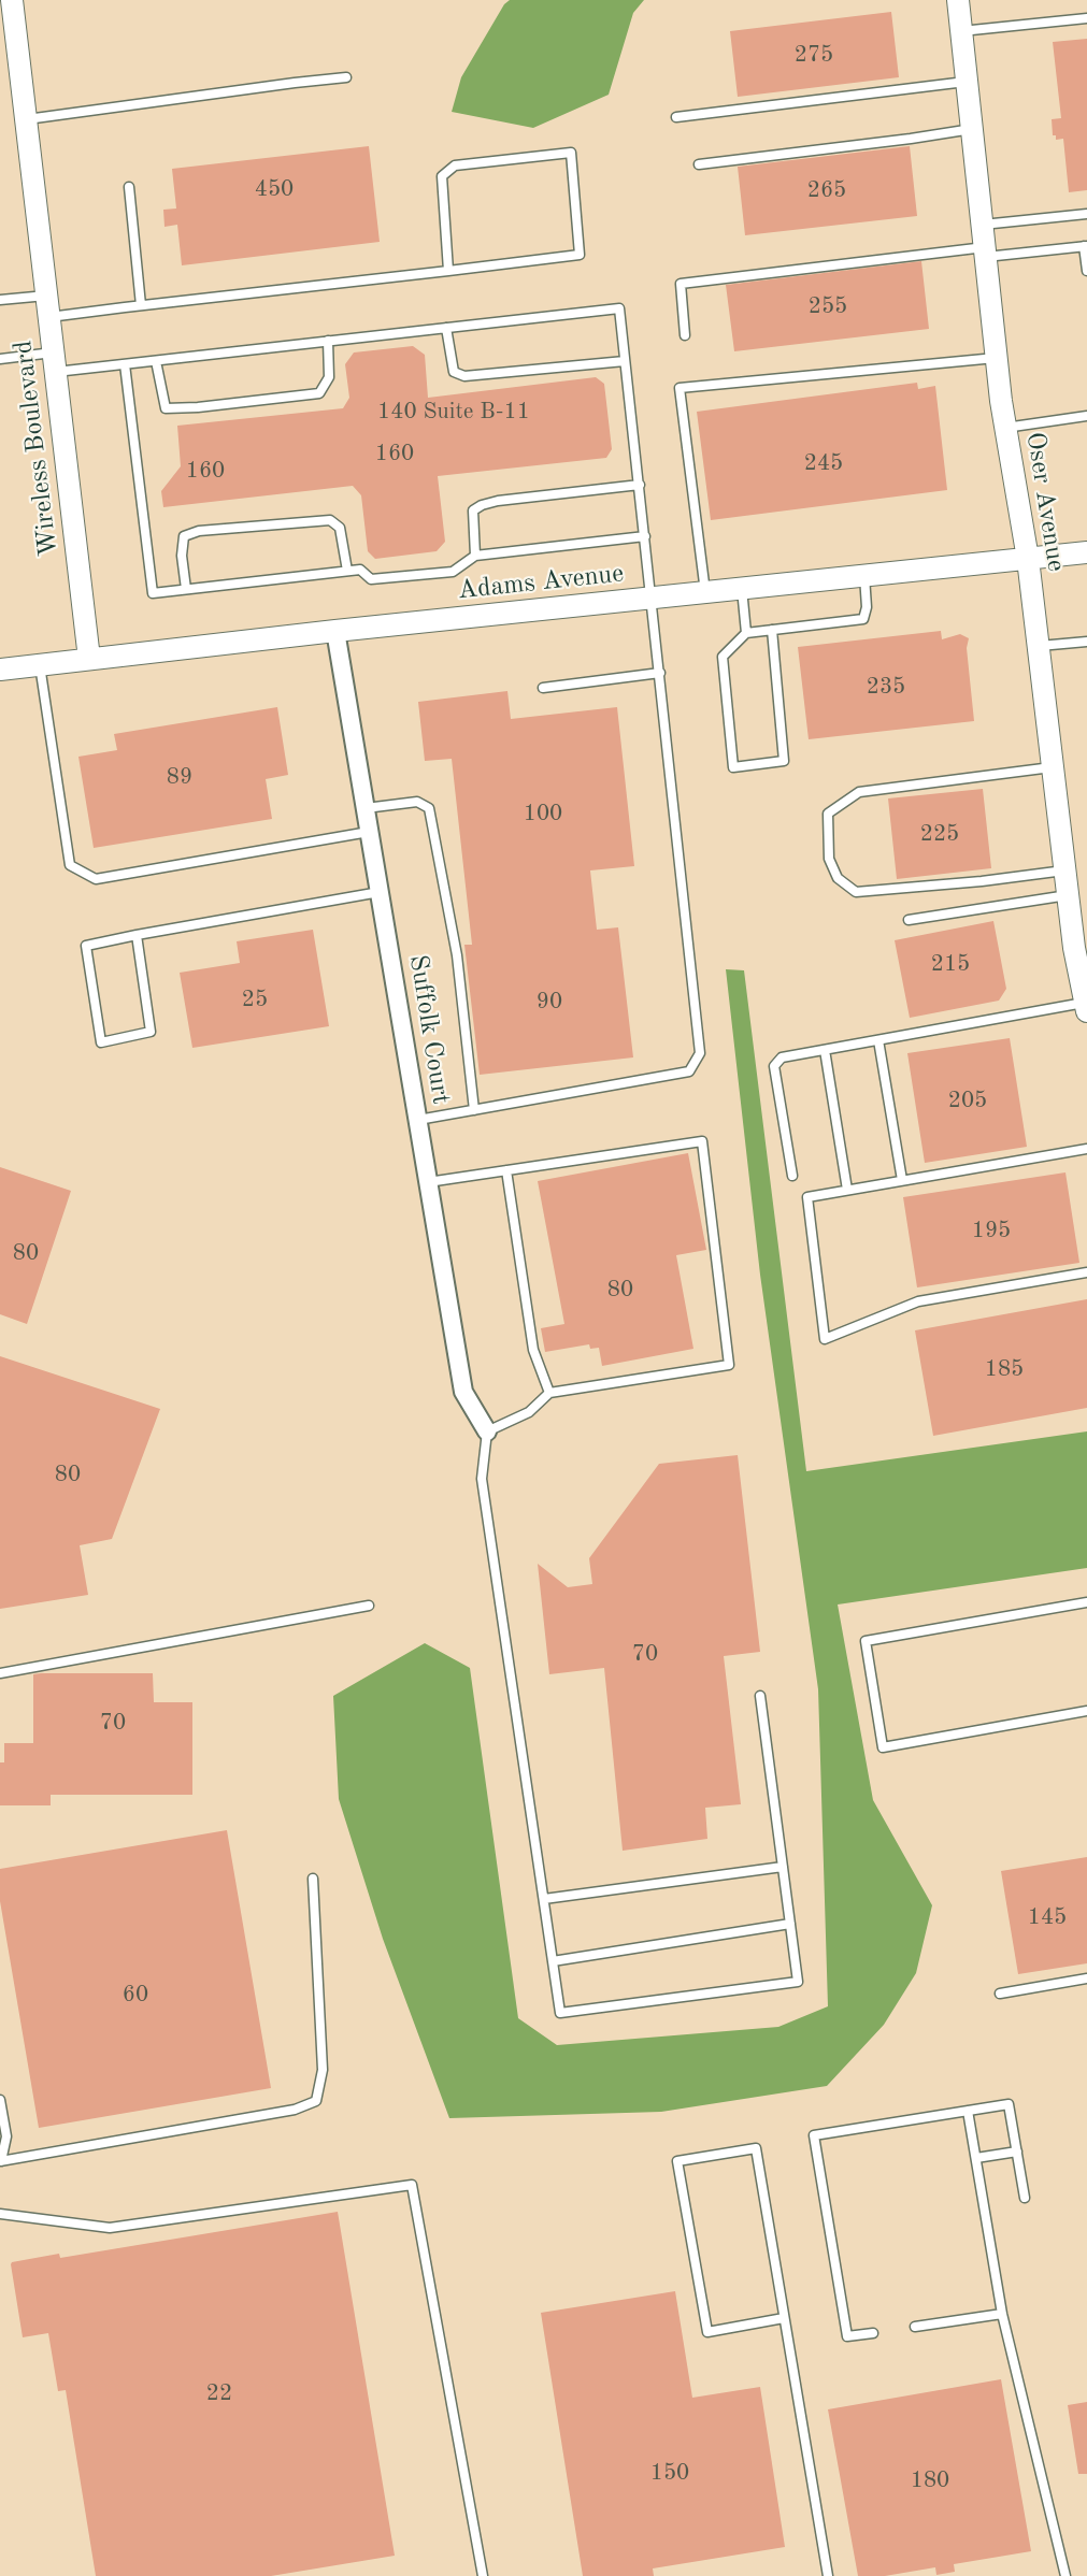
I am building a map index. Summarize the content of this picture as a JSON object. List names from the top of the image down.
{
  "streets": {
    "street": [
      "Wireless Boulevard",
      "Oser Avenue",
      "Adams Avenue",
      "Suffolk Court"
    ]
  },
  "crossings": [
    ["Wireless Boulevard", "Adams Avenue"],
    ["Oser Avenue", "Adams Avenue"],
    ["Adams Avenue", "Suffolk Court"]
  ],
  "house_numbers": [
    "275",
    "450",
    "265",
    "255",
    "140 Suite B-11",
    "160",
    "245",
    "160",
    "235",
    "89",
    "100",
    "225",
    "215",
    "25",
    "90",
    "205",
    "195",
    "80",
    "80",
    "185",
    "80",
    "70",
    "70",
    "145",
    "60",
    "22",
    "150",
    "180"
  ]
}
